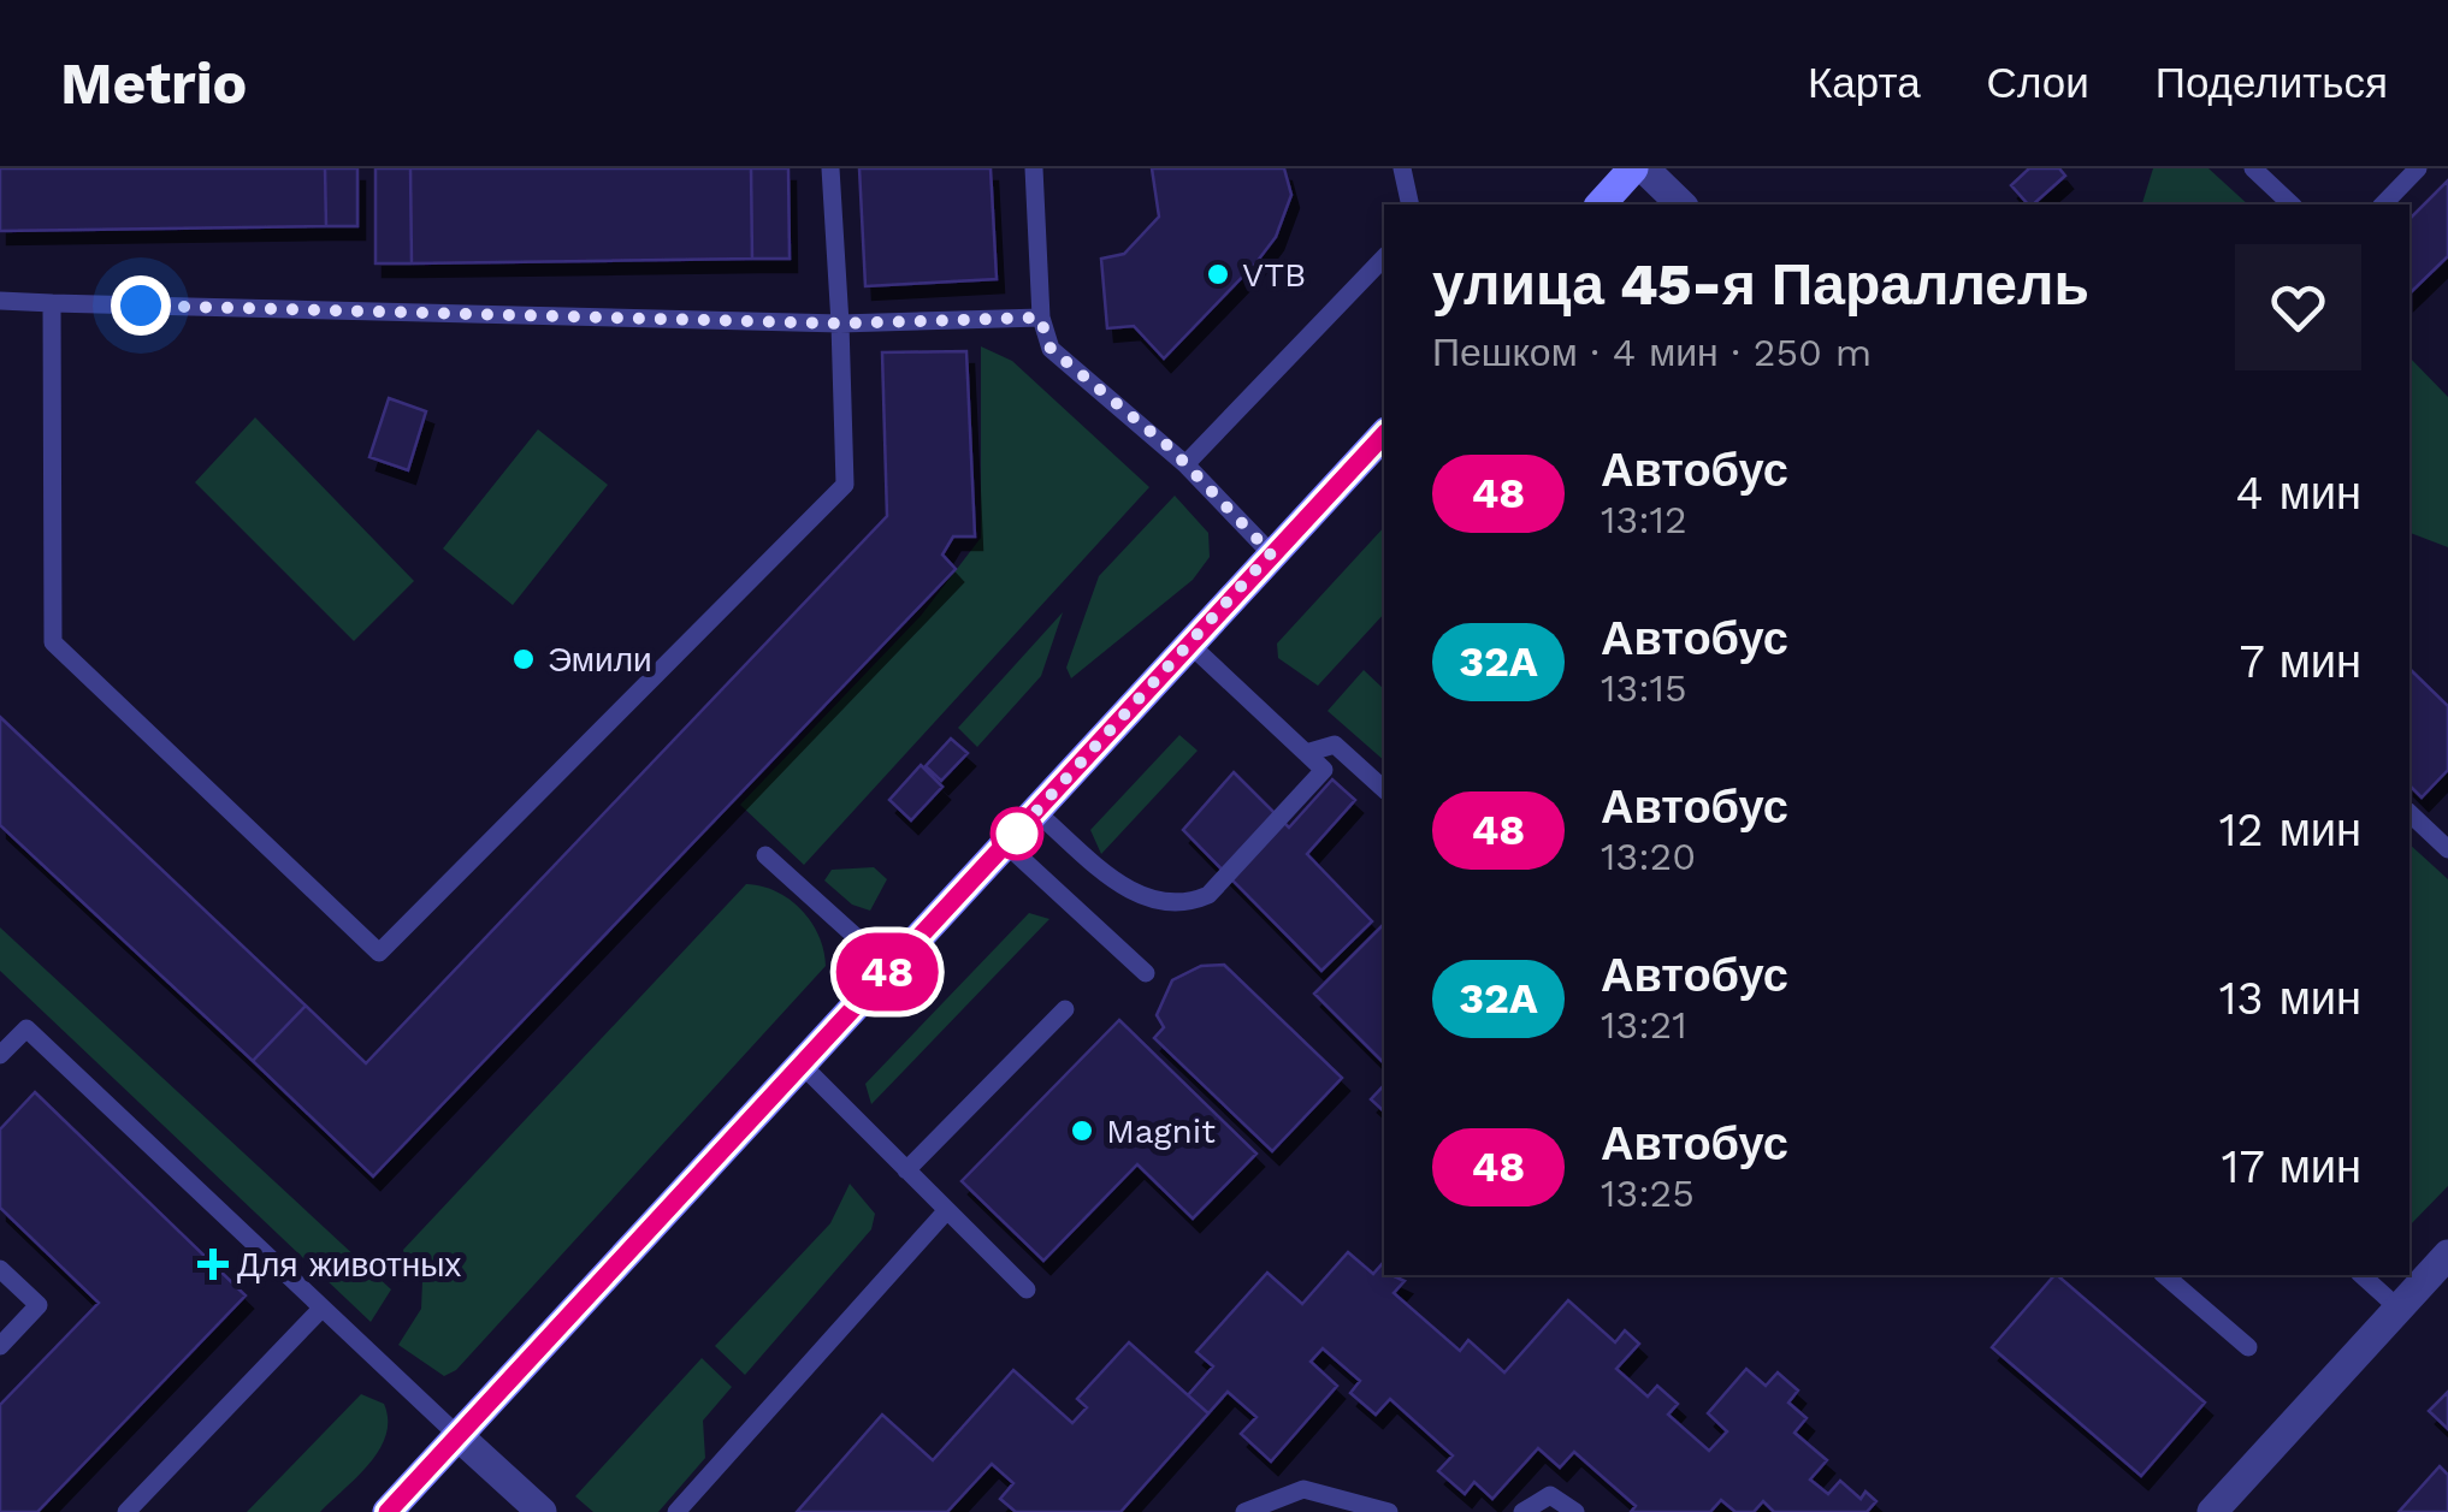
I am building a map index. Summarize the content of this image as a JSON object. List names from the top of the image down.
{
  "places": {
    "other": ["VTB", "Эмили", "Magnit"],
    "health": ["Для животных"]
  },
  "lines": ["bus line 48"],
  "page": {
    "header": "Metrio",
    "nav": ["Карта", "Слои", "Поделиться"],
    "on_map": "48",
    "heading": ["улица 45-я Параллель", "Пешком · 4 мин · 250 m"],
    "list": [
      {
        "mark": "48",
        "name": "Автобус",
        "note": "13:12",
        "value": "4 мин"
      },
      {
        "mark": "32A",
        "name": "Автобус",
        "note": "13:15",
        "value": "7 мин"
      },
      {
        "mark": "48",
        "name": "Автобус",
        "note": "13:20",
        "value": "12 мин"
      },
      {
        "mark": "32A",
        "name": "Автобус",
        "note": "13:21",
        "value": "13 мин"
      },
      {
        "mark": "48",
        "name": "Автобус",
        "note": "13:25",
        "value": "17 мин"
      }
    ]
  }
}
